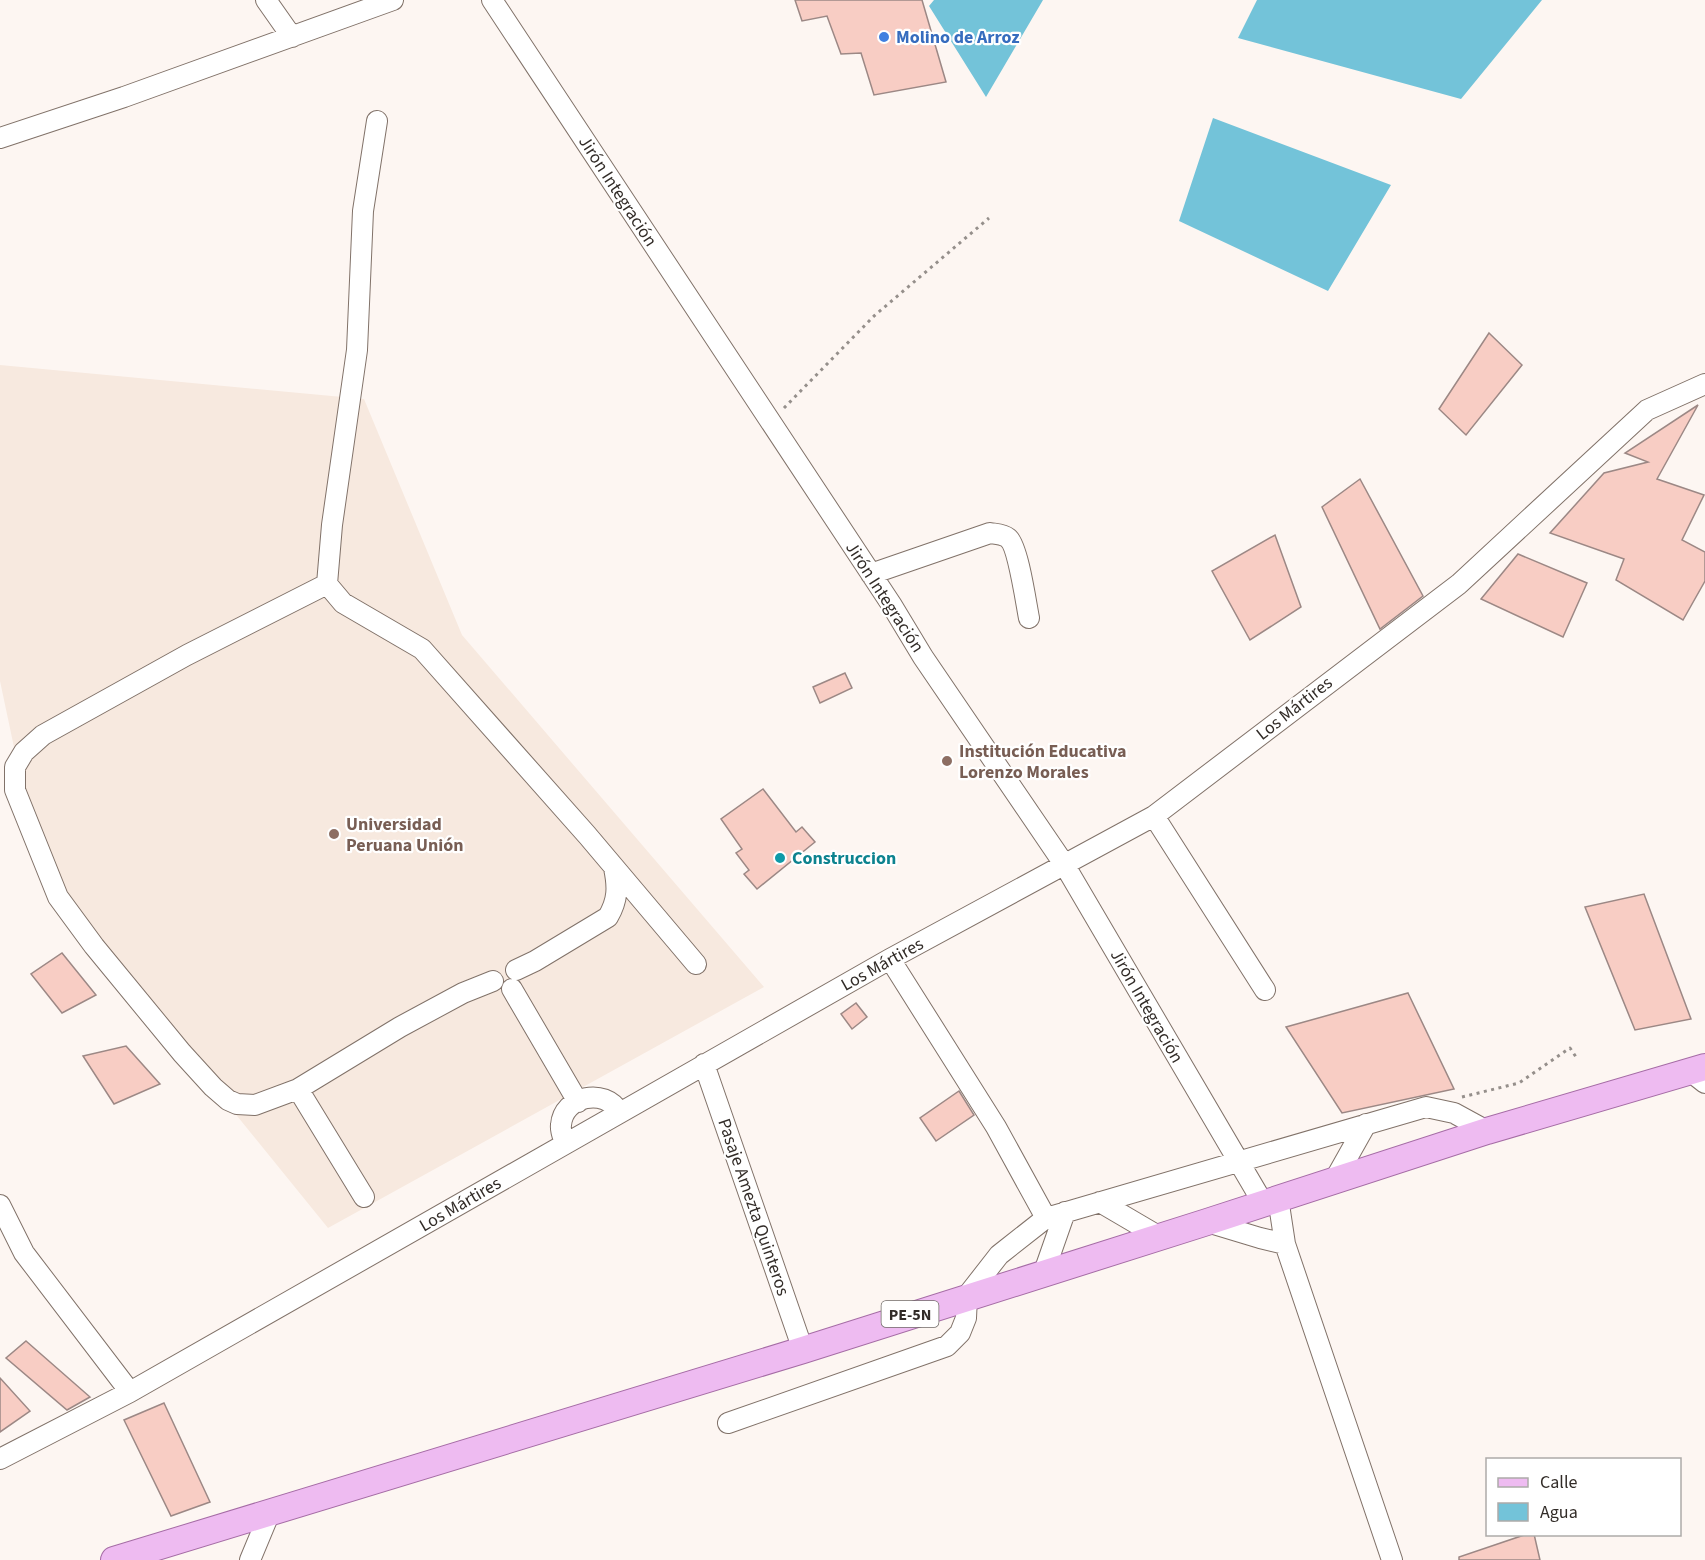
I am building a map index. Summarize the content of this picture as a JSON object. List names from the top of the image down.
{
  "streets": {
    "main road": ["PE-5N"],
    "street": ["Jirón Integración", "Los Mártires", "Pasaje Amezta Quinteros"]
  },
  "crossings": [
    ["Jirón Integración", "Los Mártires"],
    ["Jirón Integración", "PE-5N"],
    ["Los Mártires", "Pasaje Amezta Quinteros"],
    ["Pasaje Amezta Quinteros", "PE-5N"]
  ],
  "places": [
    "Molino de Arroz",
    "Institución Educativa Lorenzo Morales",
    "Universidad Peruana Unión",
    "Construccion"
  ],
  "legend": ["Calle", "Agua"]
}
